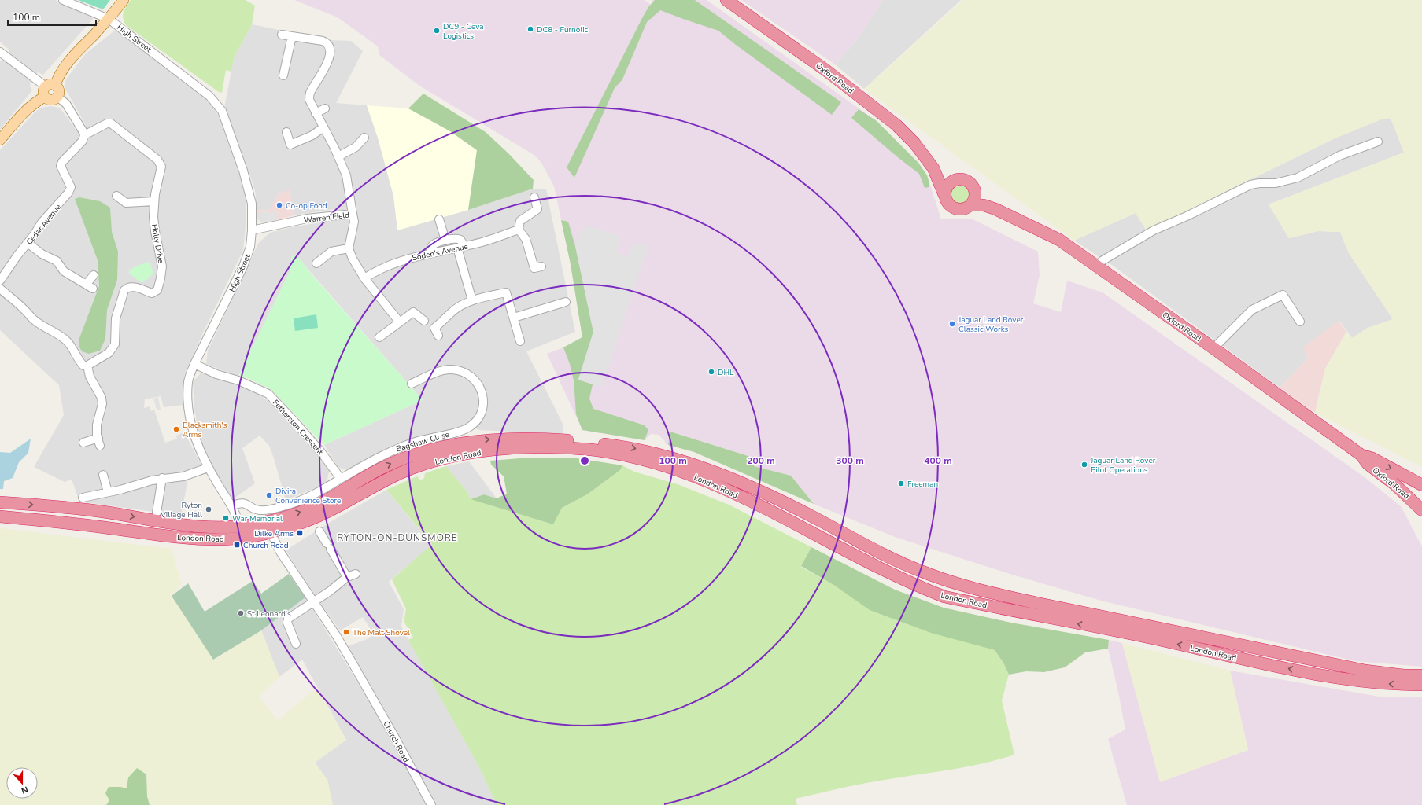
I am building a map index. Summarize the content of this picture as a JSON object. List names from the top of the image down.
{
  "streets": {
    "highway": ["Oxford Road", "London Road"],
    "street": [
      "High Street",
      "Warren Field",
      "Cedar Avenue",
      "Holly Drive",
      "Soden's Avenue",
      "Fetherston Crescent",
      "Bagshaw Close",
      "Church Road"
    ]
  },
  "crossings": [
    ["High Street", "Warren Field"],
    ["High Street", "Fetherston Crescent"],
    ["High Street", "Bagshaw Close"],
    ["High Street", "London Road"],
    ["Cedar Avenue", "Holly Drive"],
    ["Fetherston Crescent", "Bagshaw Close"],
    ["London Road", "Church Road"]
  ],
  "districts": ["RYTON-ON-DUNSMORE"],
  "places": {
    "other": [
      "DC8 - Furnolic",
      "DC9 - Ceva Logistics",
      "Co-op Food",
      "Jaguar Land Rover Classic Works",
      "DHL",
      "Blacksmith's Arms",
      "Jaguar Land Rover Pilot Operations",
      "Freeman",
      "Divira Convenience Store",
      "Ryton Village Hall",
      "War Memorial",
      "St Leonard's",
      "The Malt Shovel"
    ],
    "transit": ["Dilke Arms", "Church Road"]
  },
  "scale_bar": "100 m",
  "north": "bottom",
  "rings": [
    "100 m",
    "200 m",
    "300 m",
    "400 m"
  ]
}
